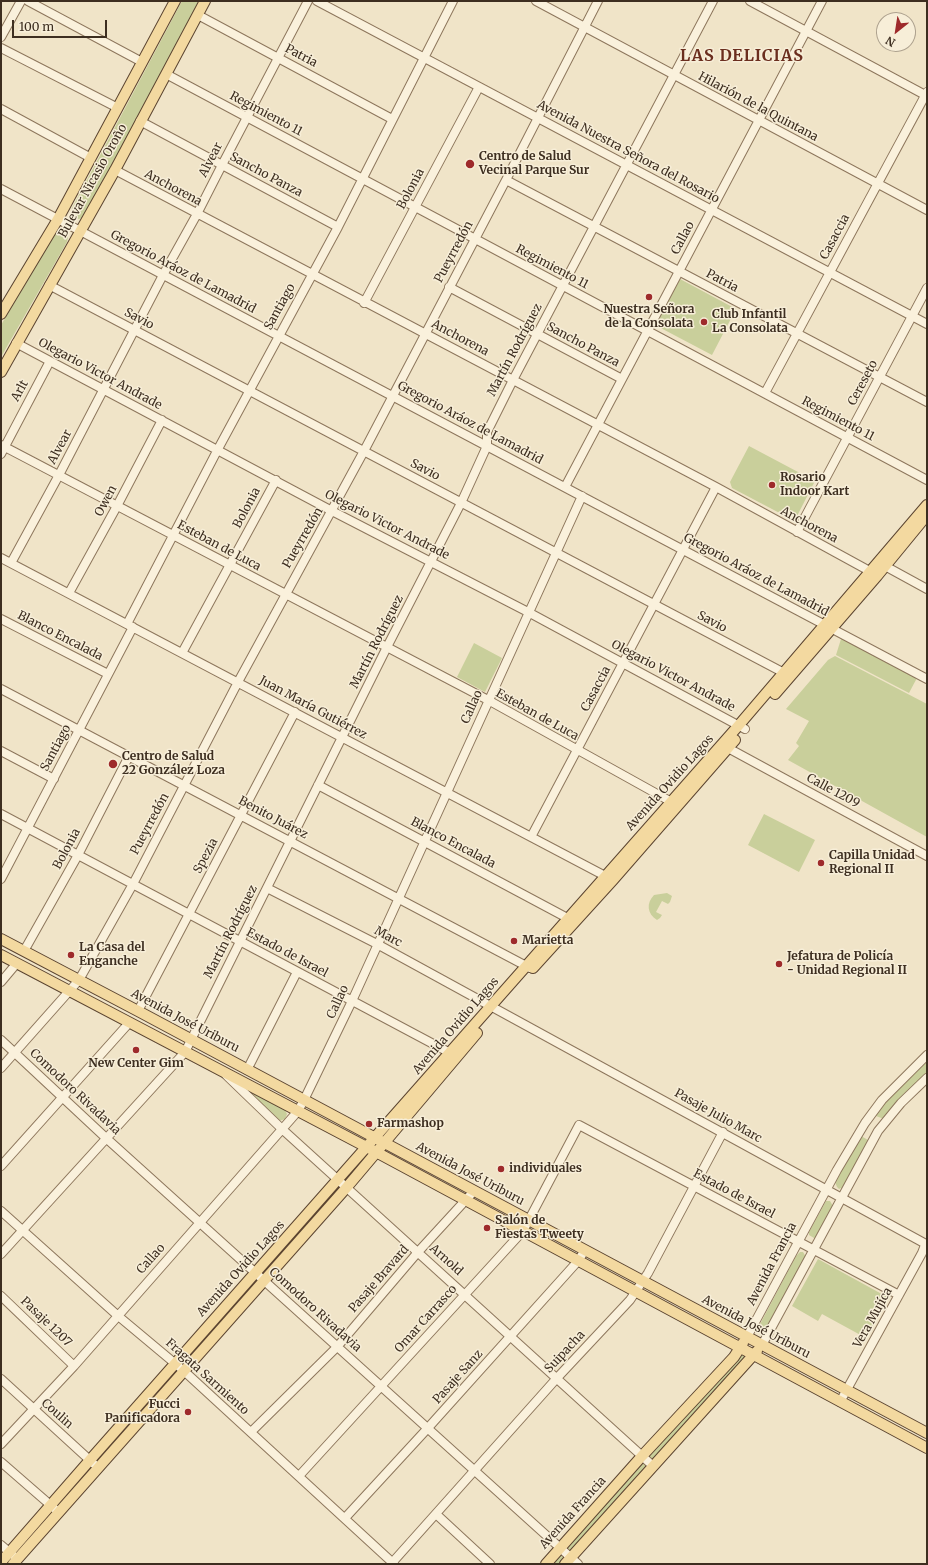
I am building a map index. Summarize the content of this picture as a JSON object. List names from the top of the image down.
{
  "streets": {
    "main road": [
      "Bulevar Nicasio Oroño",
      "Avenida Ovidio Lagos",
      "Avenida José Uriburu",
      "Avenida Francia"
    ],
    "street": [
      "Patria",
      "Hilarión de la Quintana",
      "Regimiento 11",
      "Avenida Nuestra Señora del Rosario",
      "Alvear",
      "Sancho Panza",
      "Anchorena",
      "Bolonia",
      "Casaccia",
      "Callao",
      "Pueyrredón",
      "Gregorio Aráoz de Lamadrid",
      "Santiago",
      "Savio",
      "Martín Rodríguez",
      "Olegario Victor Andrade",
      "Cereseto",
      "Arlt",
      "Owen",
      "Esteban de Luca",
      "Blanco Encalada",
      "Juan María Gutiérrez",
      "Calle 1209",
      "Benito Juárez",
      "Spezia",
      "Marc",
      "Estado de Israel",
      "Comodoro Rivadavia",
      "Pasaje Julio Marc",
      "Arnold",
      "Pasaje Bravard",
      "Vera Mujíca",
      "Omar Carrasco",
      "Pasaje 1207",
      "Suipacha",
      "Fragata Sarmiento",
      "Pasaje Sanz",
      "Coulin"
    ]
  },
  "crossings": [
    ["Patria", "Alvear"],
    ["Patria", "Bulevar Nicasio Oroño"],
    ["Patria", "Casaccia"],
    ["Patria", "Callao"],
    ["Patria", "Pueyrredón"],
    ["Patria", "Santiago"],
    ["Patria", "Martín Rodríguez"],
    ["Patria", "Cereseto"],
    ["Hilarión de la Quintana", "Casaccia"],
    ["Hilarión de la Quintana", "Callao"],
    ["Hilarión de la Quintana", "Pueyrredón"],
    ["Hilarión de la Quintana", "Martín Rodríguez"],
    ["Regimiento 11", "Alvear"],
    ["Regimiento 11", "Bulevar Nicasio Oroño"],
    ["Regimiento 11", "Bolonia"],
    ["Regimiento 11", "Casaccia"],
    ["Regimiento 11", "Callao"],
    ["Regimiento 11", "Pueyrredón"],
    ["Regimiento 11", "Santiago"],
    ["Regimiento 11", "Martín Rodríguez"],
    ["Regimiento 11", "Cereseto"],
    ["Avenida Nuestra Señora del Rosario", "Bolonia"],
    ["Avenida Nuestra Señora del Rosario", "Casaccia"],
    ["Avenida Nuestra Señora del Rosario", "Callao"],
    ["Avenida Nuestra Señora del Rosario", "Pueyrredón"],
    ["Avenida Nuestra Señora del Rosario", "Santiago"],
    ["Avenida Nuestra Señora del Rosario", "Martín Rodríguez"],
    ["Avenida Nuestra Señora del Rosario", "Cereseto"],
    ["Alvear", "Sancho Panza"],
    ["Alvear", "Anchorena"],
    ["Alvear", "Gregorio Aráoz de Lamadrid"],
    ["Alvear", "Savio"],
    ["Alvear", "Olegario Victor Andrade"],
    ["Alvear", "Esteban de Luca"],
    ["Alvear", "Juan María Gutiérrez"],
    ["Sancho Panza", "Bulevar Nicasio Oroño"],
    ["Sancho Panza", "Callao"],
    ["Sancho Panza", "Pueyrredón"],
    ["Sancho Panza", "Santiago"],
    ["Sancho Panza", "Martín Rodríguez"],
    ["Bulevar Nicasio Oroño", "Anchorena"],
    ["Bulevar Nicasio Oroño", "Gregorio Aráoz de Lamadrid"],
    ["Bulevar Nicasio Oroño", "Savio"],
    ["Bulevar Nicasio Oroño", "Olegario Victor Andrade"],
    ["Anchorena", "Bolonia"],
    ["Anchorena", "Casaccia"],
    ["Anchorena", "Callao"],
    ["Anchorena", "Pueyrredón"],
    ["Anchorena", "Santiago"],
    ["Anchorena", "Martín Rodríguez"],
    ["Anchorena", "Cereseto"],
    ["Anchorena", "Avenida Ovidio Lagos"],
    ["Bolonia", "Olegario Victor Andrade"],
    ["Bolonia", "Esteban de Luca"],
    ["Bolonia", "Juan María Gutiérrez"],
    ["Bolonia", "Benito Juárez"],
    ["Bolonia", "Estado de Israel"],
    ["Bolonia", "Avenida José Uriburu"],
    ["Casaccia", "Gregorio Aráoz de Lamadrid"],
    ["Casaccia", "Savio"],
    ["Casaccia", "Olegario Victor Andrade"],
    ["Casaccia", "Esteban de Luca"],
    ["Casaccia", "Juan María Gutiérrez"],
    ["Callao", "Gregorio Aráoz de Lamadrid"],
    ["Callao", "Savio"],
    ["Callao", "Olegario Victor Andrade"],
    ["Callao", "Esteban de Luca"],
    ["Callao", "Blanco Encalada"],
    ["Callao", "Juan María Gutiérrez"],
    ["Callao", "Benito Juárez"],
    ["Callao", "Marc"],
    ["Callao", "Estado de Israel"],
    ["Callao", "Avenida José Uriburu"],
    ["Callao", "Comodoro Rivadavia"],
    ["Callao", "Arnold"],
    ["Callao", "Pasaje 1207"],
    ["Callao", "Fragata Sarmiento"],
    ["Callao", "Coulin"],
    ["Pueyrredón", "Gregorio Aráoz de Lamadrid"],
    ["Pueyrredón", "Savio"],
    ["Pueyrredón", "Olegario Victor Andrade"],
    ["Pueyrredón", "Esteban de Luca"],
    ["Pueyrredón", "Juan María Gutiérrez"],
    ["Pueyrredón", "Benito Juárez"],
    ["Pueyrredón", "Estado de Israel"],
    ["Pueyrredón", "Avenida José Uriburu"],
    ["Pueyrredón", "Comodoro Rivadavia"],
    ["Gregorio Aráoz de Lamadrid", "Santiago"],
    ["Gregorio Aráoz de Lamadrid", "Martín Rodríguez"],
    ["Gregorio Aráoz de Lamadrid", "Avenida Ovidio Lagos"],
    ["Santiago", "Savio"],
    ["Santiago", "Olegario Victor Andrade"],
    ["Santiago", "Esteban de Luca"],
    ["Santiago", "Blanco Encalada"],
    ["Santiago", "Juan María Gutiérrez"],
    ["Santiago", "Benito Juárez"],
    ["Santiago", "Estado de Israel"],
    ["Savio", "Martín Rodríguez"],
    ["Savio", "Avenida Ovidio Lagos"],
    ["Martín Rodríguez", "Olegario Victor Andrade"],
    ["Martín Rodríguez", "Esteban de Luca"],
    ["Martín Rodríguez", "Blanco Encalada"],
    ["Martín Rodríguez", "Juan María Gutiérrez"],
    ["Martín Rodríguez", "Benito Juárez"],
    ["Martín Rodríguez", "Marc"],
    ["Martín Rodríguez", "Estado de Israel"],
    ["Martín Rodríguez", "Avenida José Uriburu"],
    ["Martín Rodríguez", "Comodoro Rivadavia"],
    ["Martín Rodríguez", "Fragata Sarmiento"],
    ["Olegario Victor Andrade", "Arlt"],
    ["Olegario Victor Andrade", "Owen"],
    ["Olegario Victor Andrade", "Avenida Ovidio Lagos"],
    ["Arlt", "Esteban de Luca"],
    ["Owen", "Esteban de Luca"],
    ["Owen", "Juan María Gutiérrez"],
    ["Esteban de Luca", "Avenida Ovidio Lagos"],
    ["Blanco Encalada", "Avenida Ovidio Lagos"],
    ["Juan María Gutiérrez", "Avenida Ovidio Lagos"],
    ["Juan María Gutiérrez", "Spezia"],
    ["Avenida Ovidio Lagos", "Calle 1209"],
    ["Avenida Ovidio Lagos", "Benito Juárez"],
    ["Avenida Ovidio Lagos", "Marc"],
    ["Avenida Ovidio Lagos", "Estado de Israel"],
    ["Avenida Ovidio Lagos", "Avenida José Uriburu"],
    ["Avenida Ovidio Lagos", "Comodoro Rivadavia"],
    ["Avenida Ovidio Lagos", "Pasaje Julio Marc"],
    ["Avenida Ovidio Lagos", "Arnold"],
    ["Avenida Ovidio Lagos", "Fragata Sarmiento"],
    ["Avenida Ovidio Lagos", "Coulin"],
    ["Benito Juárez", "Spezia"],
    ["Spezia", "Estado de Israel"],
    ["Spezia", "Avenida José Uriburu"],
    ["Marc", "Pasaje Julio Marc"],
    ["Estado de Israel", "Avenida Francia"],
    ["Estado de Israel", "Vera Mujíca"],
    ["Estado de Israel", "Omar Carrasco"],
    ["Estado de Israel", "Suipacha"],
    ["Avenida José Uriburu", "Arnold"],
    ["Avenida José Uriburu", "Avenida Francia"],
    ["Avenida José Uriburu", "Pasaje Bravard"],
    ["Avenida José Uriburu", "Vera Mujíca"],
    ["Avenida José Uriburu", "Omar Carrasco"],
    ["Avenida José Uriburu", "Suipacha"],
    ["Avenida José Uriburu", "Pasaje Sanz"],
    ["Comodoro Rivadavia", "Avenida Francia"],
    ["Comodoro Rivadavia", "Pasaje Bravard"],
    ["Comodoro Rivadavia", "Omar Carrasco"],
    ["Comodoro Rivadavia", "Suipacha"],
    ["Comodoro Rivadavia", "Pasaje Sanz"],
    ["Pasaje Julio Marc", "Avenida Francia"],
    ["Pasaje Julio Marc", "Vera Mujíca"],
    ["Pasaje Julio Marc", "Suipacha"],
    ["Arnold", "Avenida Francia"],
    ["Arnold", "Pasaje Bravard"],
    ["Arnold", "Omar Carrasco"],
    ["Arnold", "Suipacha"],
    ["Arnold", "Pasaje Sanz"],
    ["Pasaje Bravard", "Fragata Sarmiento"],
    ["Omar Carrasco", "Fragata Sarmiento"],
    ["Suipacha", "Fragata Sarmiento"],
    ["Fragata Sarmiento", "Pasaje Sanz"]
  ],
  "districts": ["LAS DELICIAS"],
  "places": [
    "Centro de Salud Vecinal Parque Sur",
    "Nuestra Señora de la Consolata",
    "Club Infantil La Consolata",
    "Rosario Indoor Kart",
    "Centro de Salud 22 González Loza",
    "Capilla Unidad Regional II",
    "Marietta",
    "La Casa del Enganche",
    "Jefatura de Policía - Unidad Regional II",
    "New Center Gim",
    "Farmashop",
    "individuales",
    "Salón de Fiestas Tweety",
    "Fucci Panificadora"
  ],
  "scale_bar": "100 m",
  "north": "bottom left"
}
